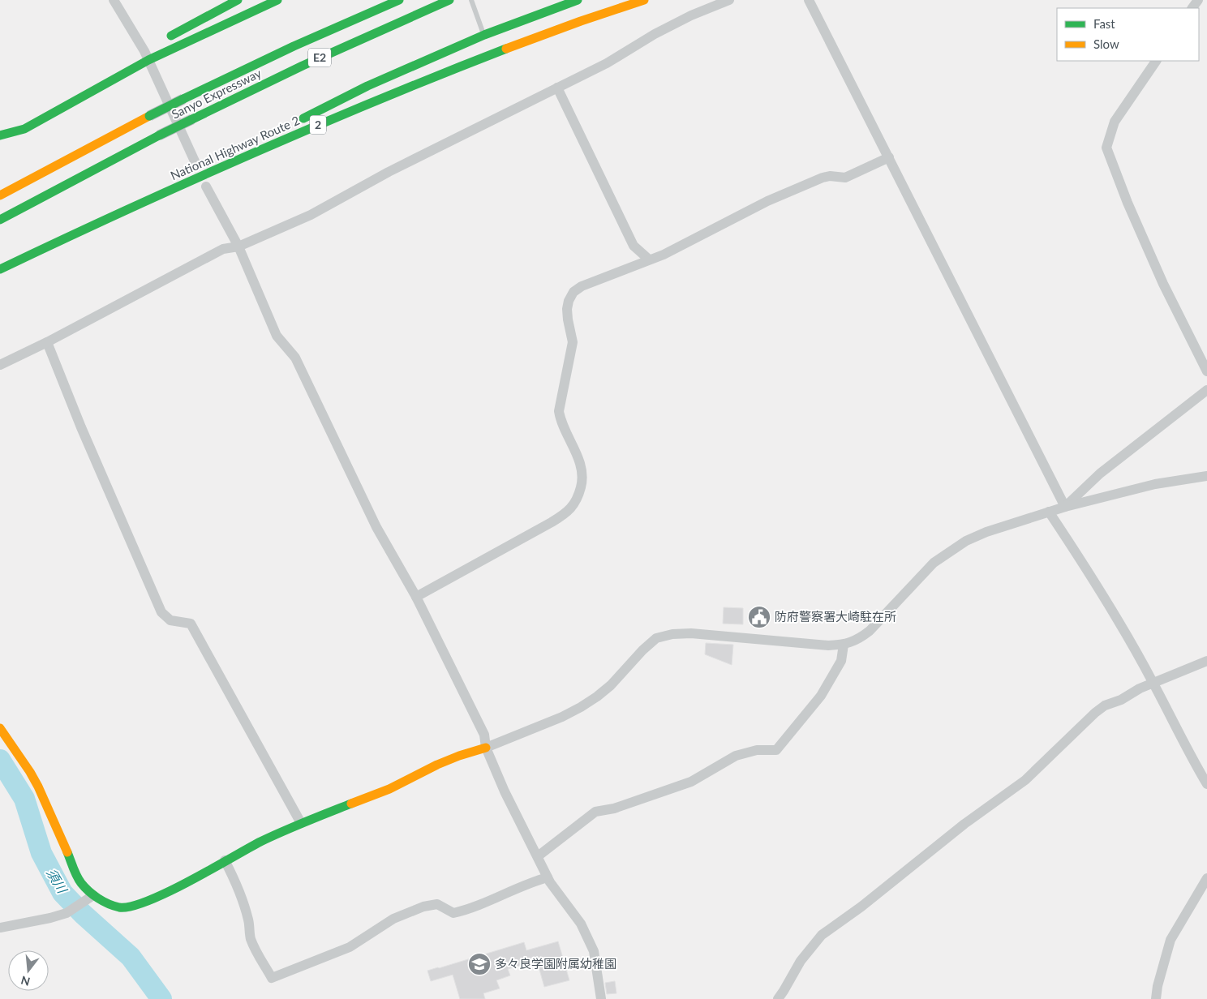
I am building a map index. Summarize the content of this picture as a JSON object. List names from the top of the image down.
{
  "streets": {
    "main road": [
      "E2",
      "Sanyo Expressway",
      "2",
      "National Highway Route 2"
    ]
  },
  "water": ["須川"],
  "places": {
    "public building": ["防府警察署大崎駐在所"],
    "school or university": ["多々良学園附属幼稚園"]
  },
  "legend": ["Fast", "Slow"],
  "north": "bottom"
}
